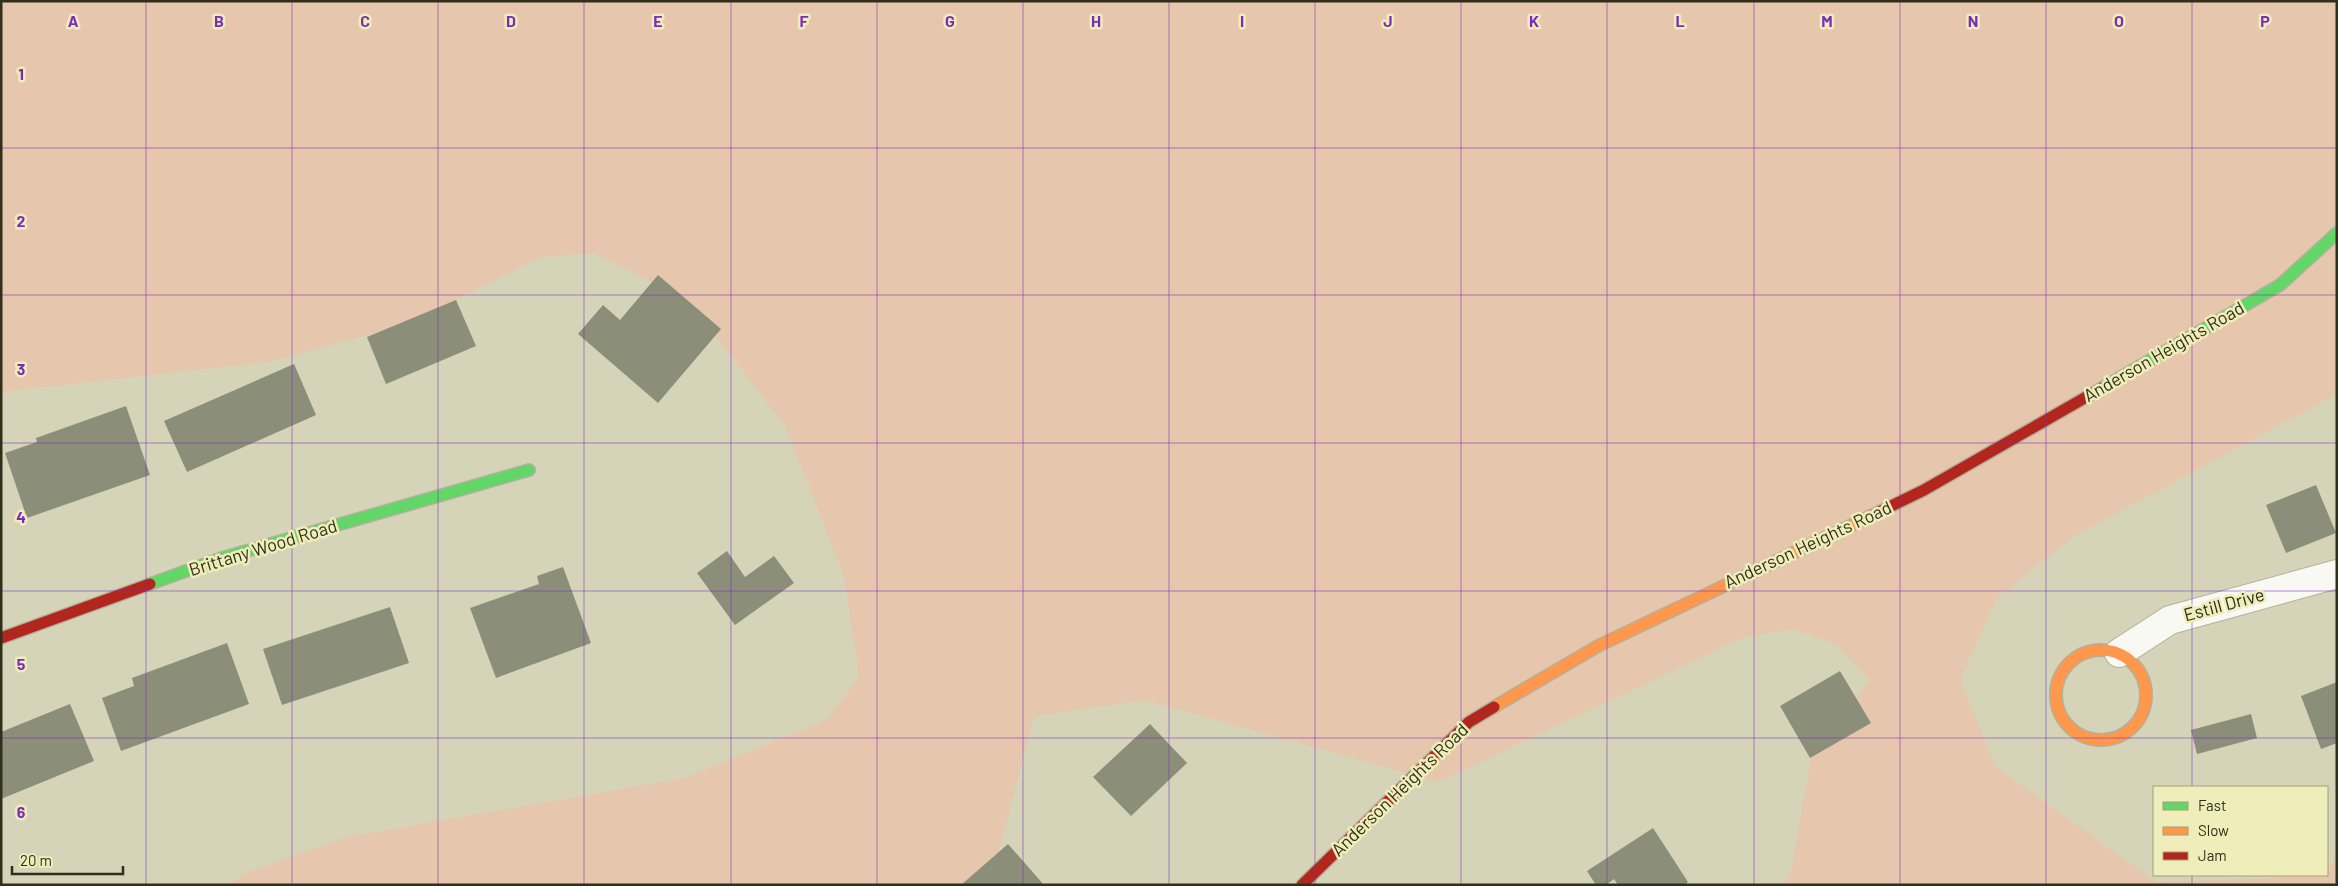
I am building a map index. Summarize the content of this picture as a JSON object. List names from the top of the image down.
{
  "streets": {
    "street": ["Anderson Heights Road", "Brittany Wood Road", "Estill Drive"]
  },
  "legend": ["Fast", "Slow", "Jam"],
  "scale_bar": "20 m",
  "grid": {
    "columns": [
      "A",
      "B",
      "C",
      "D",
      "E",
      "F",
      "G",
      "H",
      "I",
      "J",
      "K",
      "L",
      "M",
      "N",
      "O",
      "P"
    ],
    "rows": [
      "1",
      "2",
      "3",
      "4",
      "5",
      "6"
    ]
  }
}
